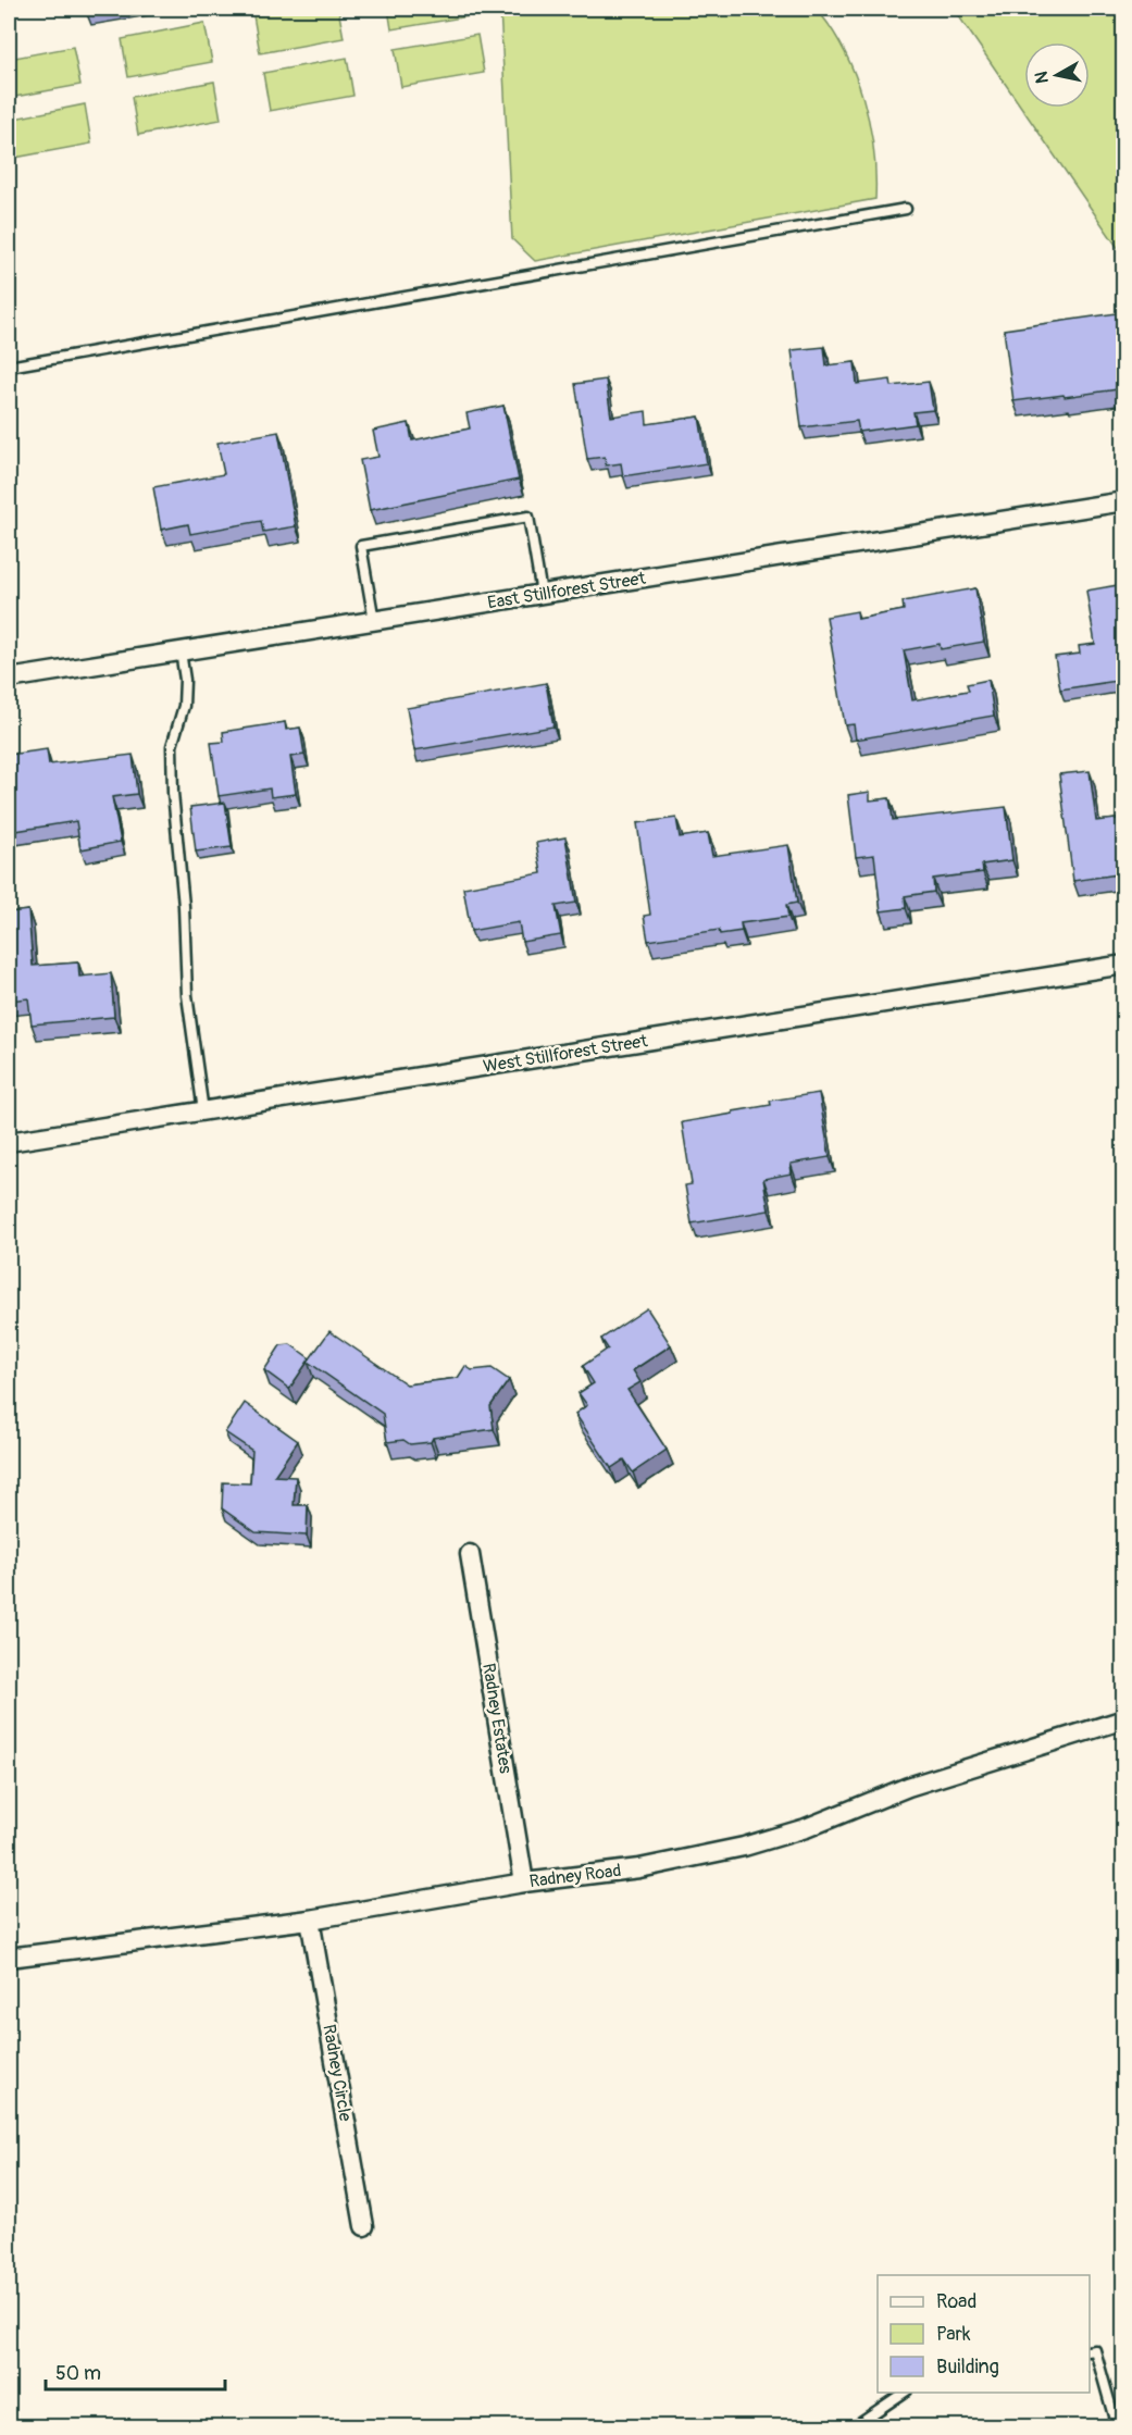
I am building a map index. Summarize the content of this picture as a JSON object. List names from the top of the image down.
{
  "streets": {
    "street": [
      "East Stillforest Street",
      "West Stillforest Street",
      "Radney Estates",
      "Radney Road",
      "Radney Circle"
    ]
  },
  "crossings": [
    ["Radney Estates", "Radney Road"],
    ["Radney Road", "Radney Circle"]
  ],
  "legend": ["Road", "Park", "Building"],
  "scale_bar": "50 m",
  "north": "left"
}
